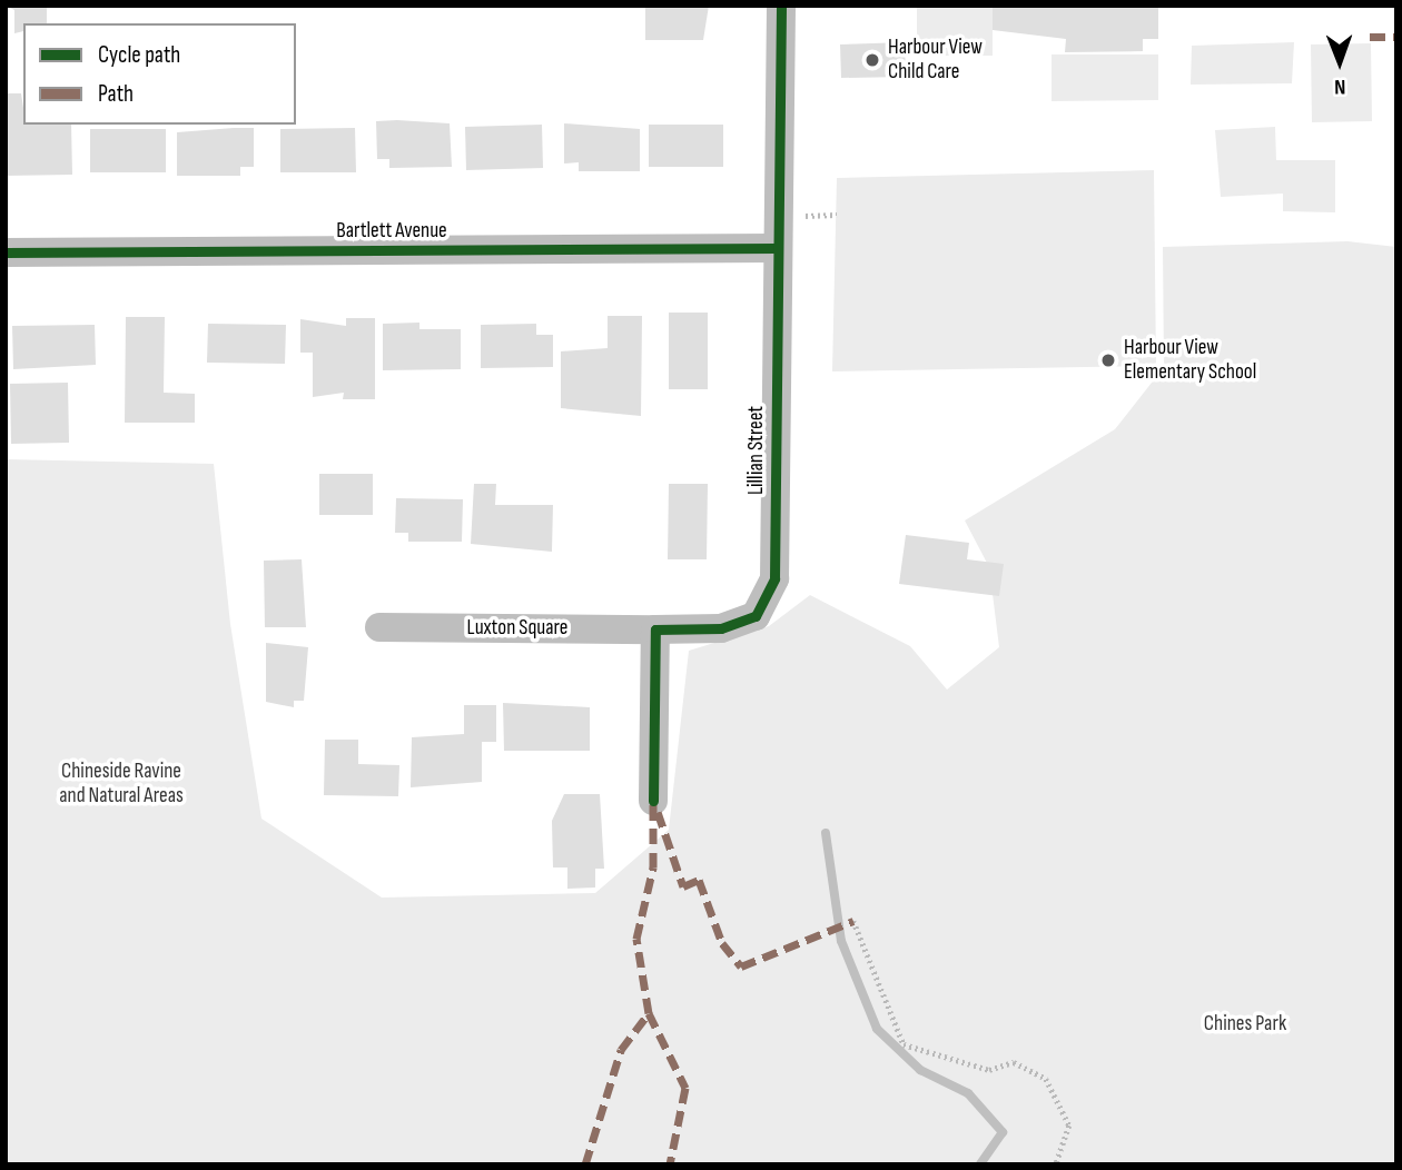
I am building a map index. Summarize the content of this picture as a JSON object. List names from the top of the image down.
{
  "streets": {
    "street": ["Bartlett Avenue", "Lillian Street", "Luxton Square"]
  },
  "crossings": [
    ["Bartlett Avenue", "Lillian Street"],
    ["Lillian Street", "Luxton Square"]
  ],
  "parks": ["Chineside Ravine and Natural Areas", "Chines Park"],
  "places": ["Harbour View Child Care", "Harbour View Elementary School"],
  "legend": ["Cycle path", "Path"],
  "north": "bottom"
}
